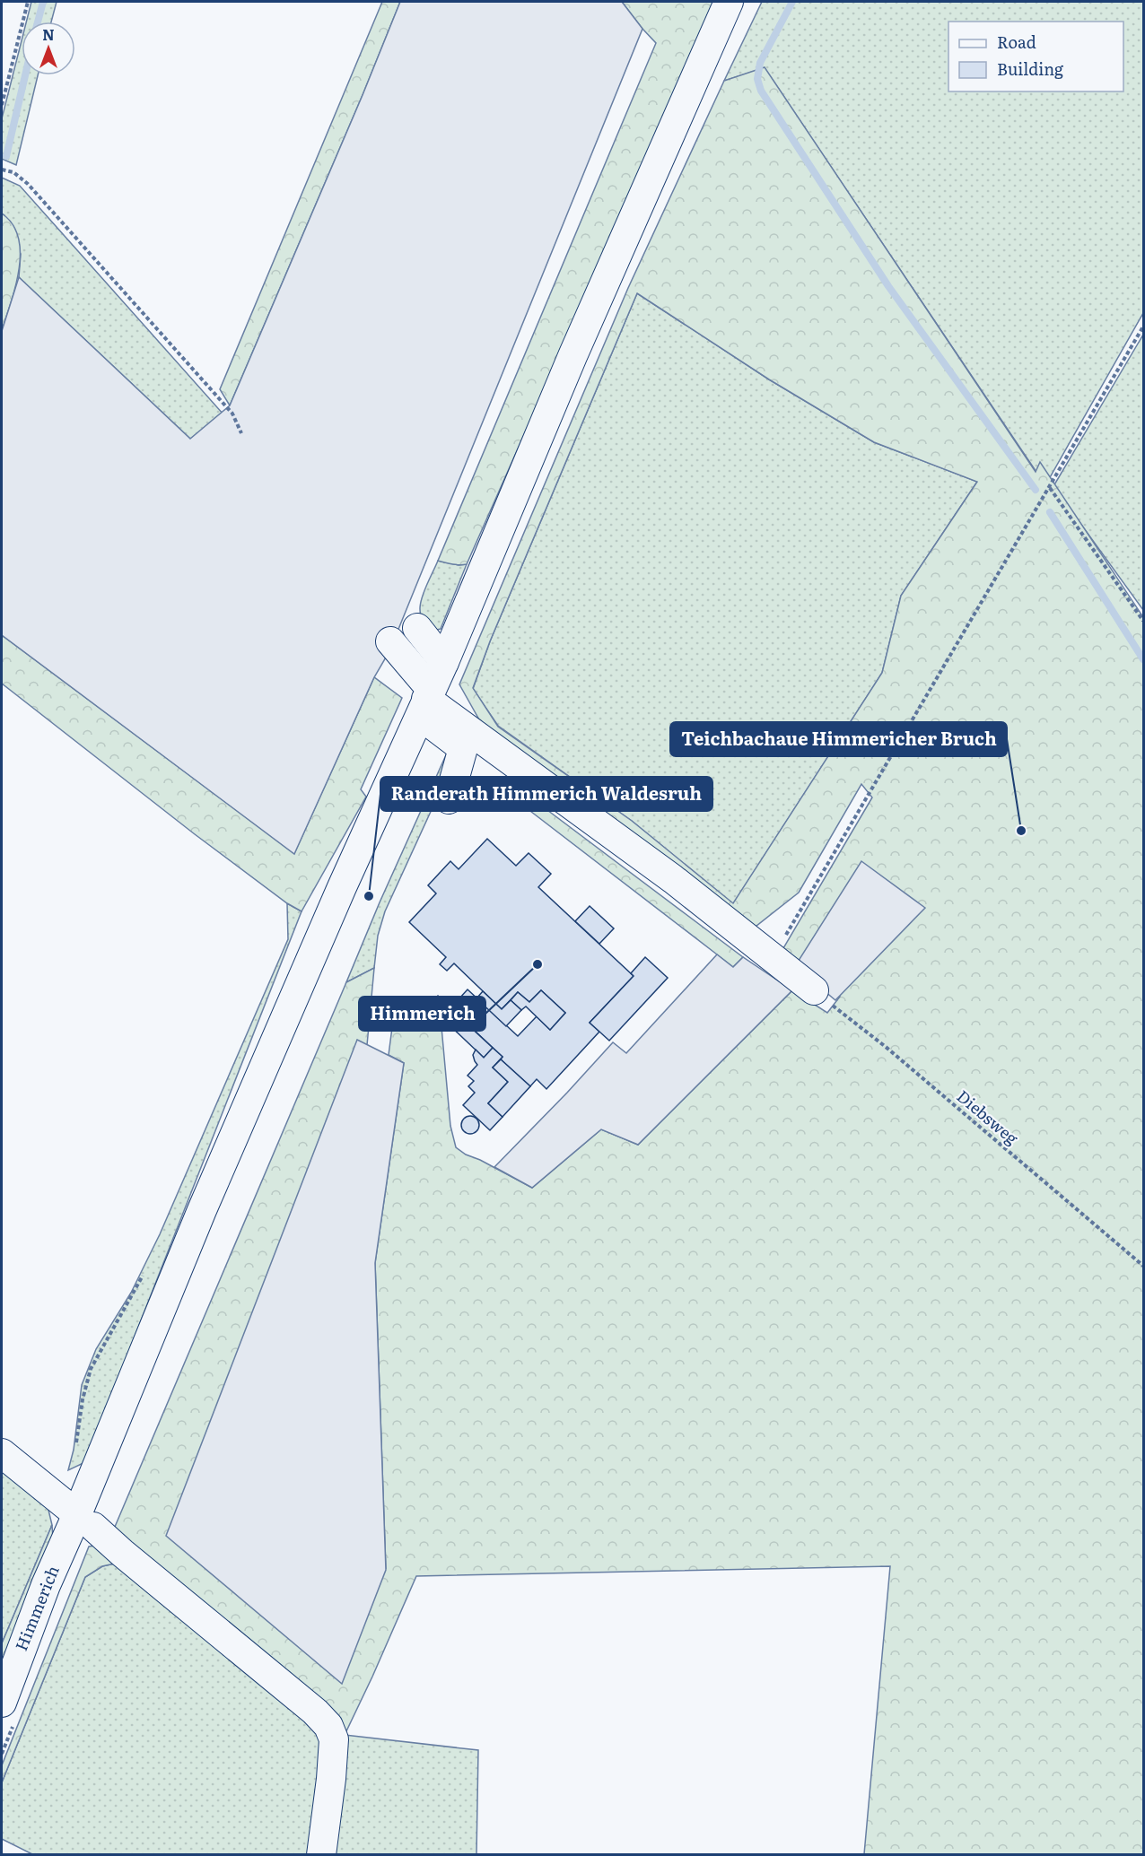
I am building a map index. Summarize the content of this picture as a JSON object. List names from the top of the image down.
{
  "streets": {
    "street": ["Himmerich"],
    "path": ["Diebsweg"]
  },
  "places": ["Teichbachaue Himmericher Bruch", "Randerath Himmerich Waldesruh", "Himmerich"],
  "legend": ["Road", "Building"],
  "north": "top"
}
